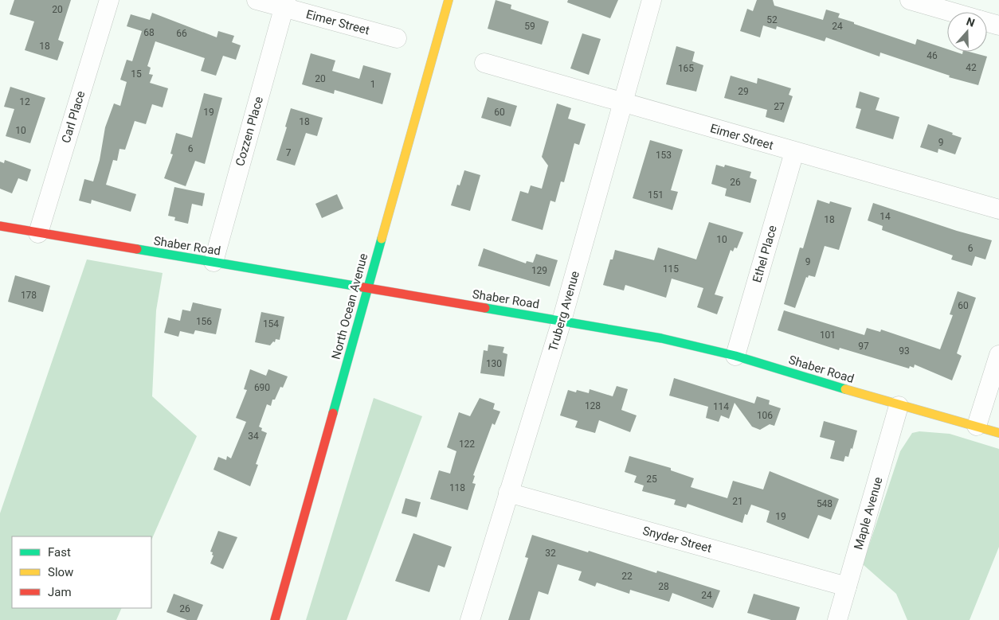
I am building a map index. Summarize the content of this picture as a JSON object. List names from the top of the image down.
{
  "streets": {
    "street": [
      "Eimer Street",
      "Carl Place",
      "Cozzen Place",
      "Shaber Road",
      "Ethel Place",
      "North Ocean Avenue",
      "Truberg Avenue",
      "Maple Avenue",
      "Snyder Street"
    ]
  },
  "crossings": [
    ["Eimer Street", "Cozzen Place"],
    ["Eimer Street", "Ethel Place"],
    ["Eimer Street", "Truberg Avenue"],
    ["Carl Place", "Shaber Road"],
    ["Cozzen Place", "Shaber Road"],
    ["Shaber Road", "Ethel Place"],
    ["Shaber Road", "North Ocean Avenue"],
    ["Shaber Road", "Truberg Avenue"],
    ["Shaber Road", "Maple Avenue"],
    ["Truberg Avenue", "Snyder Street"],
    ["Maple Avenue", "Snyder Street"]
  ],
  "house_numbers": [
    "20",
    "52",
    "59",
    "24",
    "68",
    "66",
    "18",
    "46",
    "42",
    "165",
    "15",
    "20",
    "1",
    "29",
    "12",
    "27",
    "19",
    "60",
    "18",
    "10",
    "9",
    "6",
    "7",
    "153",
    "26",
    "151",
    "14",
    "18",
    "10",
    "6",
    "9",
    "115",
    "129",
    "178",
    "60",
    "156",
    "154",
    "101",
    "97",
    "93",
    "130",
    "690",
    "128",
    "114",
    "106",
    "34",
    "122",
    "25",
    "118",
    "21",
    "548",
    "19",
    "32",
    "22",
    "28",
    "24",
    "26"
  ],
  "legend": ["Fast", "Slow", "Jam"],
  "north": "top"
}
